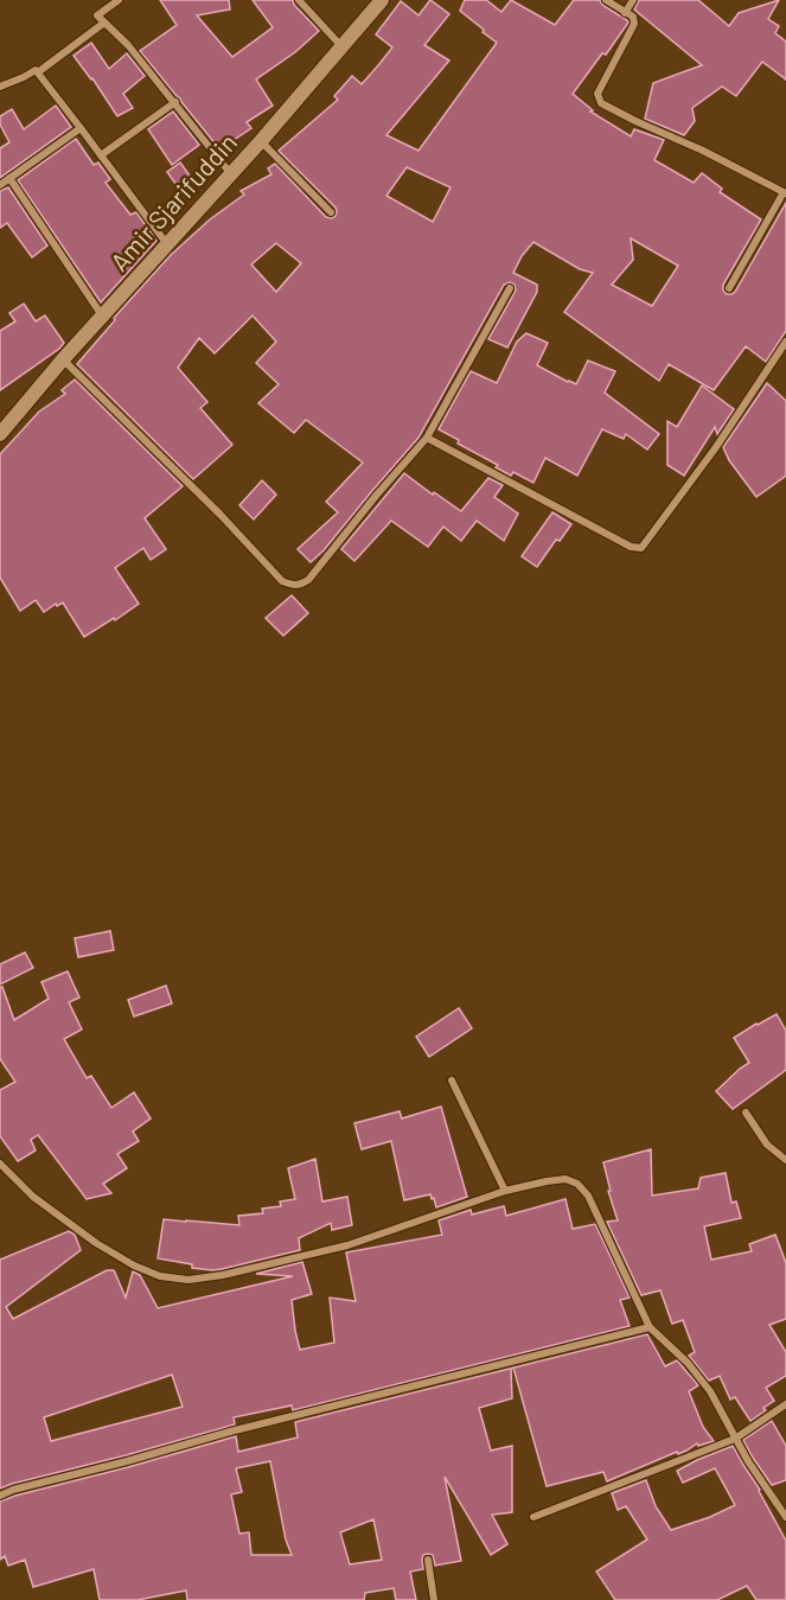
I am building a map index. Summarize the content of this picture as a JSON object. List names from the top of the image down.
{
  "streets": {
    "main road": ["Amir Sjarifuddin"]
  }
}
